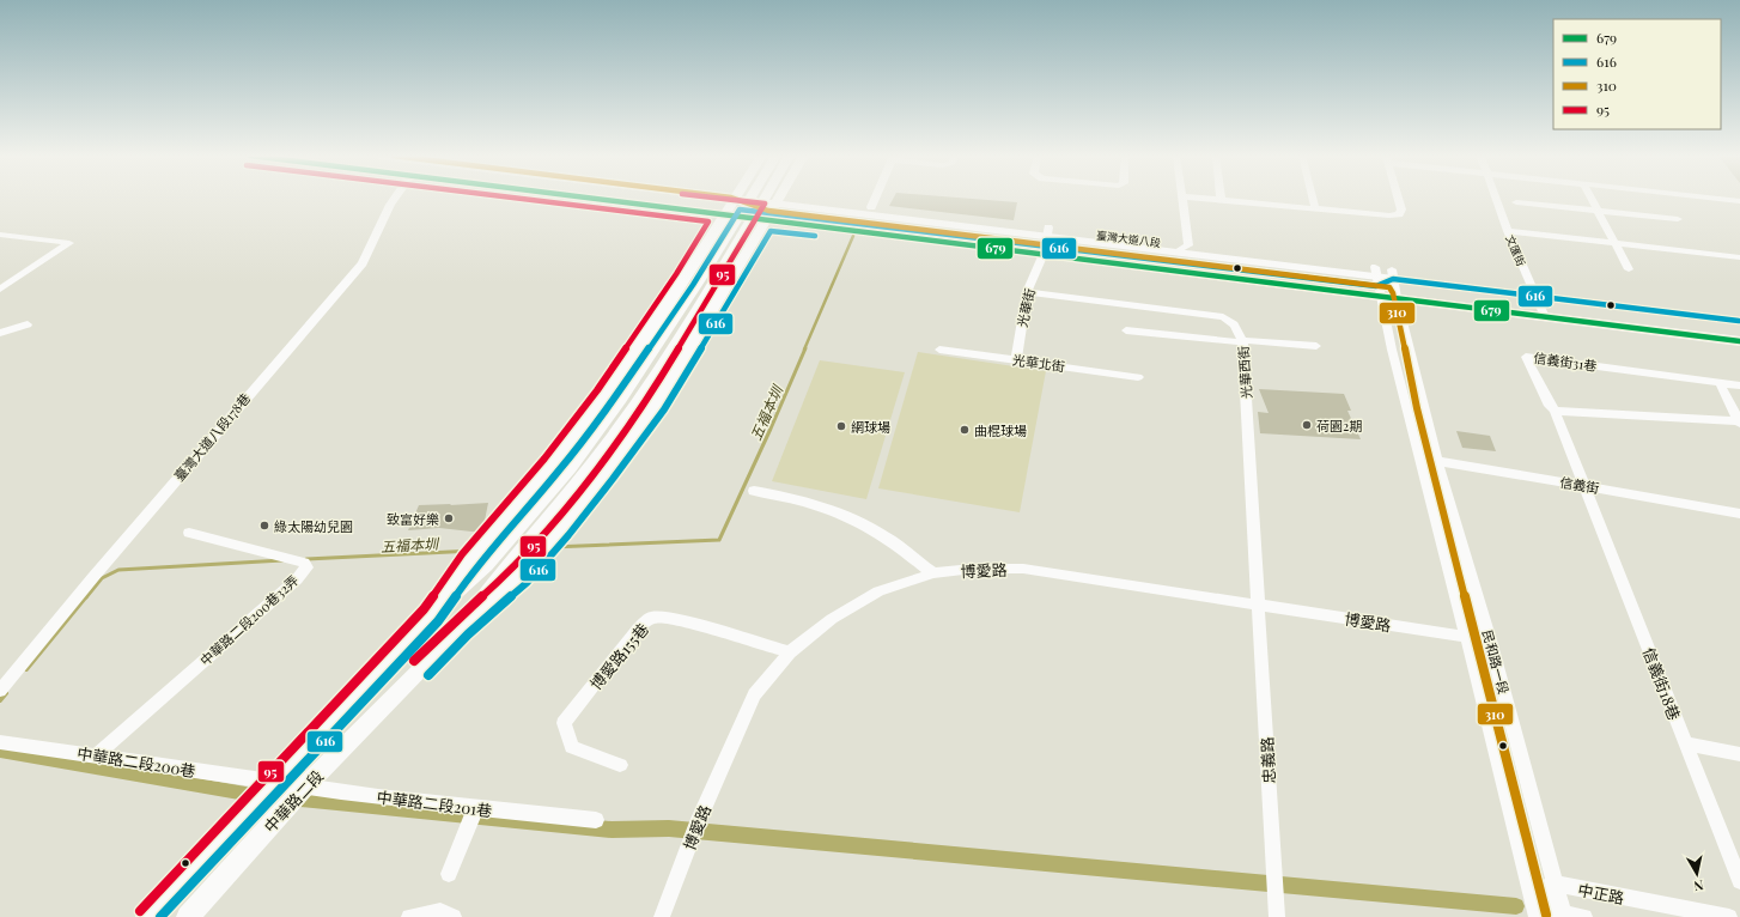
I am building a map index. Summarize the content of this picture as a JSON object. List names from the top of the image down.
{
  "streets": {
    "main road": ["臺灣大道八段", "中華路二段"],
    "street": [
      "文匯街",
      "光華街",
      "信義街31巷",
      "光華北街",
      "光華西街",
      "臺灣大道八段178巷",
      "信義街",
      "博愛路",
      "中華路二段200巷32弄",
      "博愛路155巷",
      "民和路一段",
      "信義街18巷",
      "忠義路",
      "中華路二段200巷",
      "中華路二段201巷",
      "中正路"
    ]
  },
  "crossings": [
    ["臺灣大道八段", "文匯街"],
    ["臺灣大道八段", "光華街"],
    ["臺灣大道八段", "民和路一段"],
    ["臺灣大道八段", "中華路二段"],
    ["光華街", "光華北街"],
    ["光華街", "光華西街"],
    ["信義街31巷", "信義街"],
    ["信義街31巷", "信義街18巷"],
    ["光華西街", "博愛路"],
    ["光華西街", "忠義路"],
    ["信義街", "民和路一段"],
    ["信義街", "信義街18巷"],
    ["博愛路", "博愛路155巷"],
    ["博愛路", "民和路一段"],
    ["博愛路", "忠義路"],
    ["中華路二段200巷32弄", "中華路二段200巷"],
    ["民和路一段", "中正路"],
    ["中華路二段200巷", "中華路二段"],
    ["中華路二段200巷", "中華路二段201巷"],
    ["中華路二段", "中華路二段201巷"]
  ],
  "water": ["五福本圳"],
  "places": [
    "荷園2期",
    "網球場",
    "曲棍球場",
    "致富好樂",
    "綠太陽幼兒園"
  ],
  "lines": [
    "transit line 679",
    "transit line 310",
    "transit line 95",
    "transit line 616"
  ],
  "legend": [
    "679",
    "616",
    "310",
    "95"
  ],
  "north": "bottom"
}
